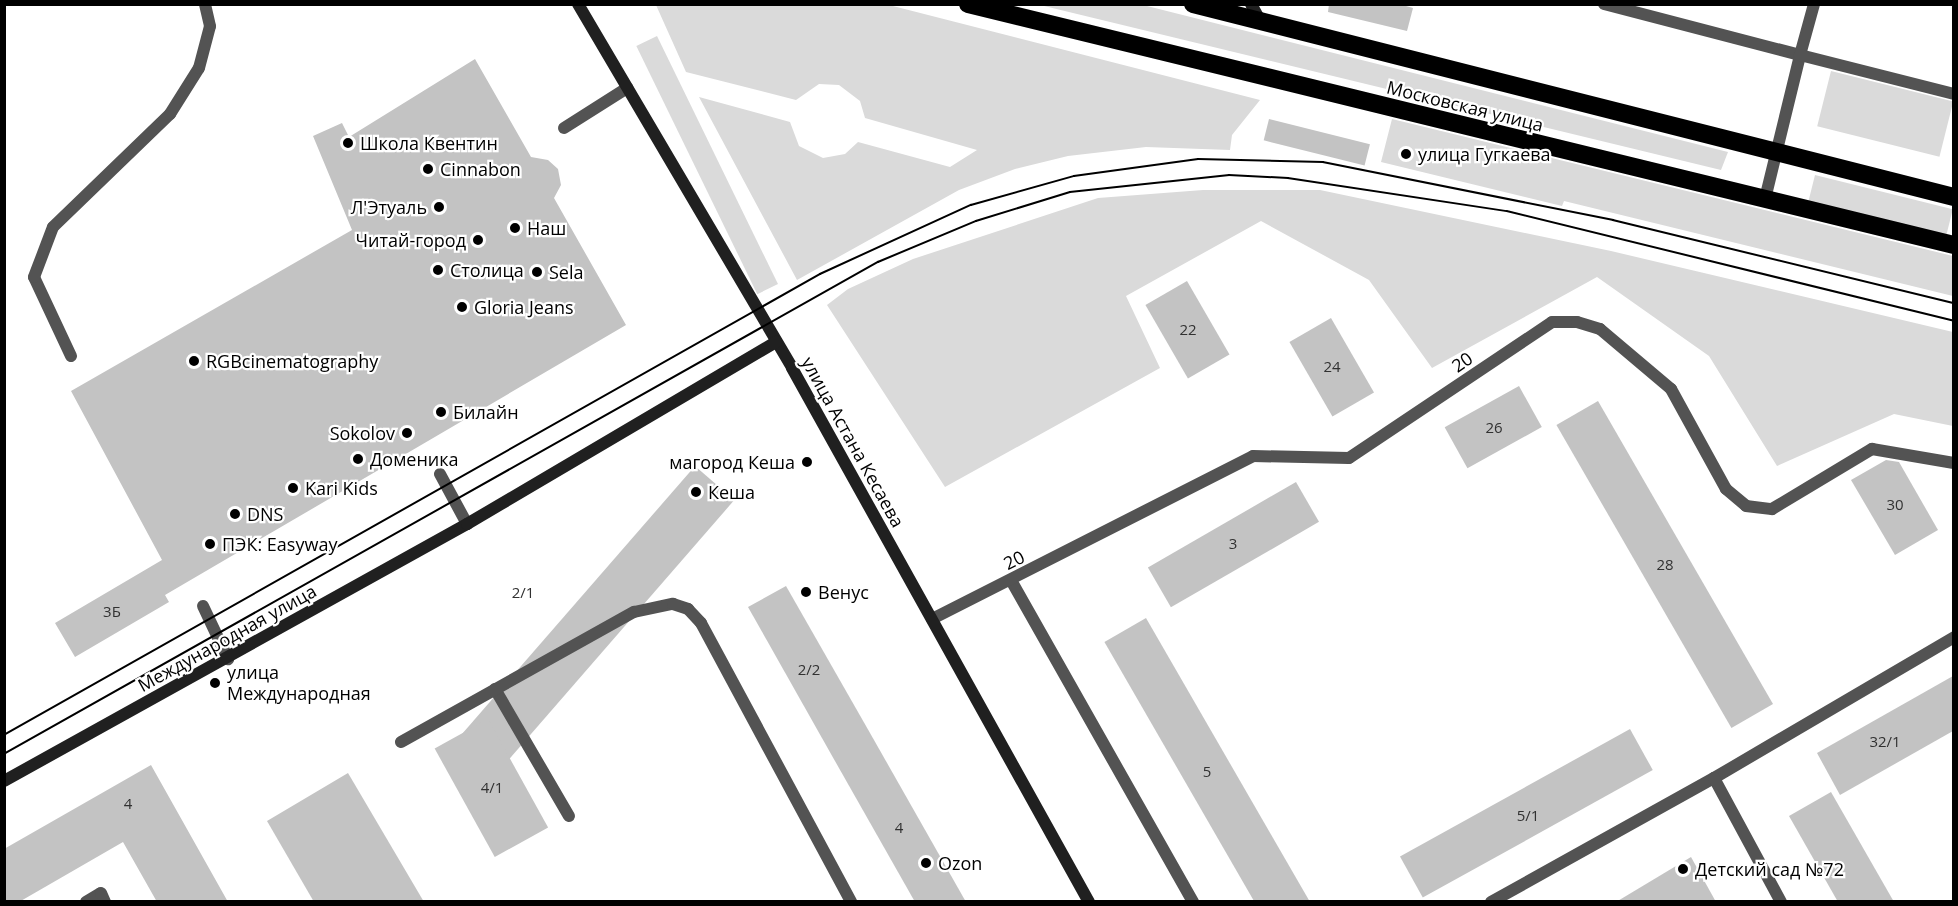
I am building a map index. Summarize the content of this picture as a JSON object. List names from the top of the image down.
{
  "streets": {
    "highway": ["Московская улица"],
    "street": ["улица Астана Кесаева", "Международная улица"],
    "lane": ["20"]
  },
  "crossings": [
    ["20", "улица Астана Кесаева"],
    ["улица Астана Кесаева", "Международная улица"]
  ],
  "places": [
    "Школа Квентин",
    "улица Гугкаева",
    "Cinnabon",
    "Л'Этуаль",
    "Наш",
    "Читай-город",
    "Столица",
    "Sela",
    "Gloria Jeans",
    "RGBcinematography",
    "Билайн",
    "Sokolov",
    "Доменика",
    "магород Кеша",
    "Kari Kids",
    "Кеша",
    "DNS",
    "ПЭК: Easyway",
    "Венус",
    "улица Международная",
    "Ozon",
    "Детский сад №72"
  ],
  "house_numbers": [
    "22",
    "24",
    "26",
    "30",
    "3",
    "28",
    "2/1",
    "3Б",
    "2/2",
    "32/1",
    "5",
    "4/1",
    "4",
    "5/1",
    "4"
  ]
}
